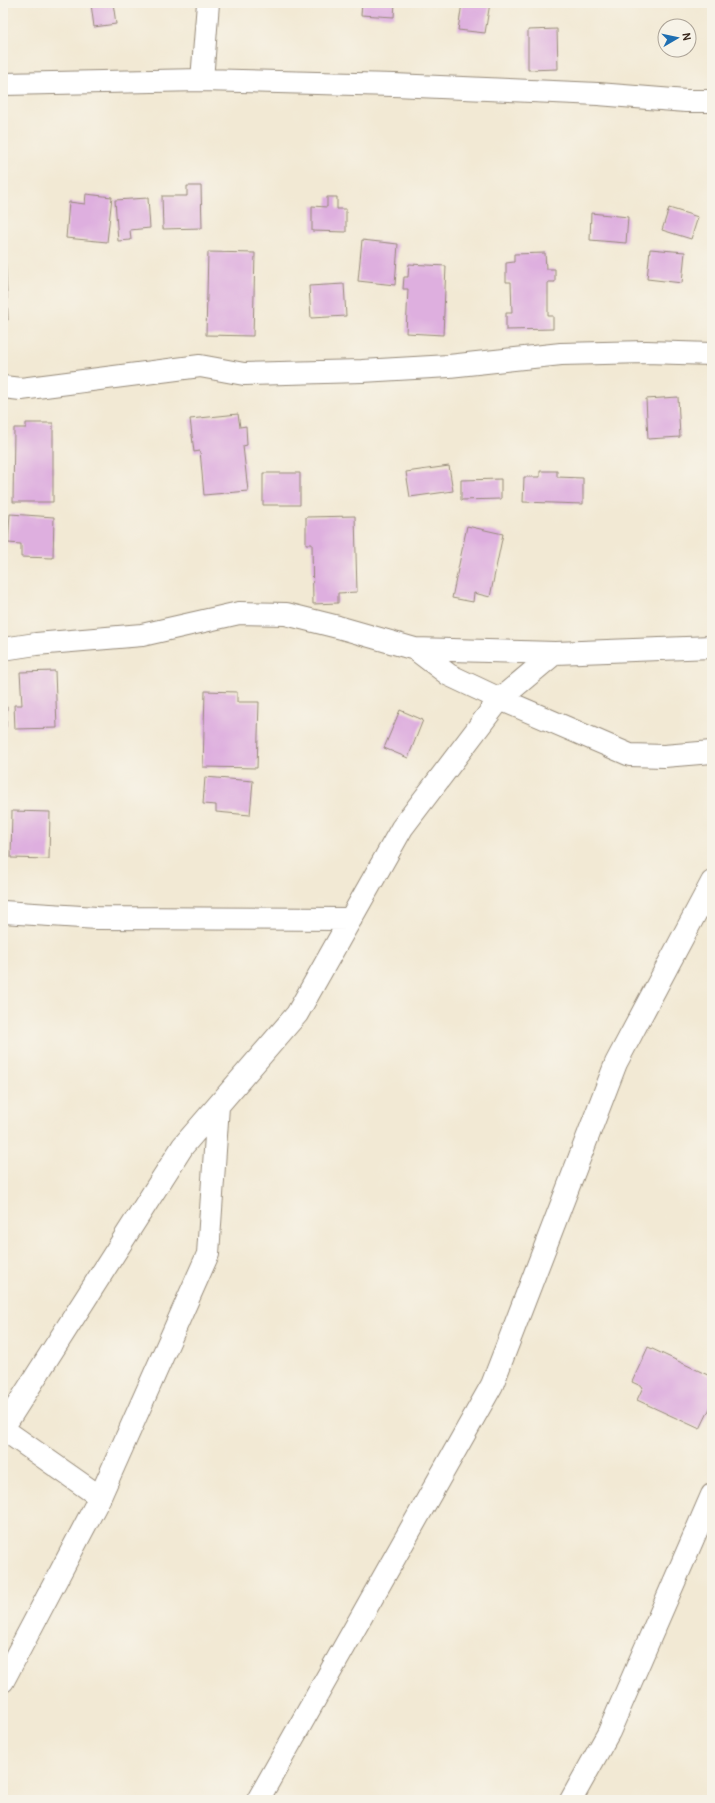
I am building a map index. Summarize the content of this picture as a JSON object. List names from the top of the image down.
{
  "north": "right"
}
